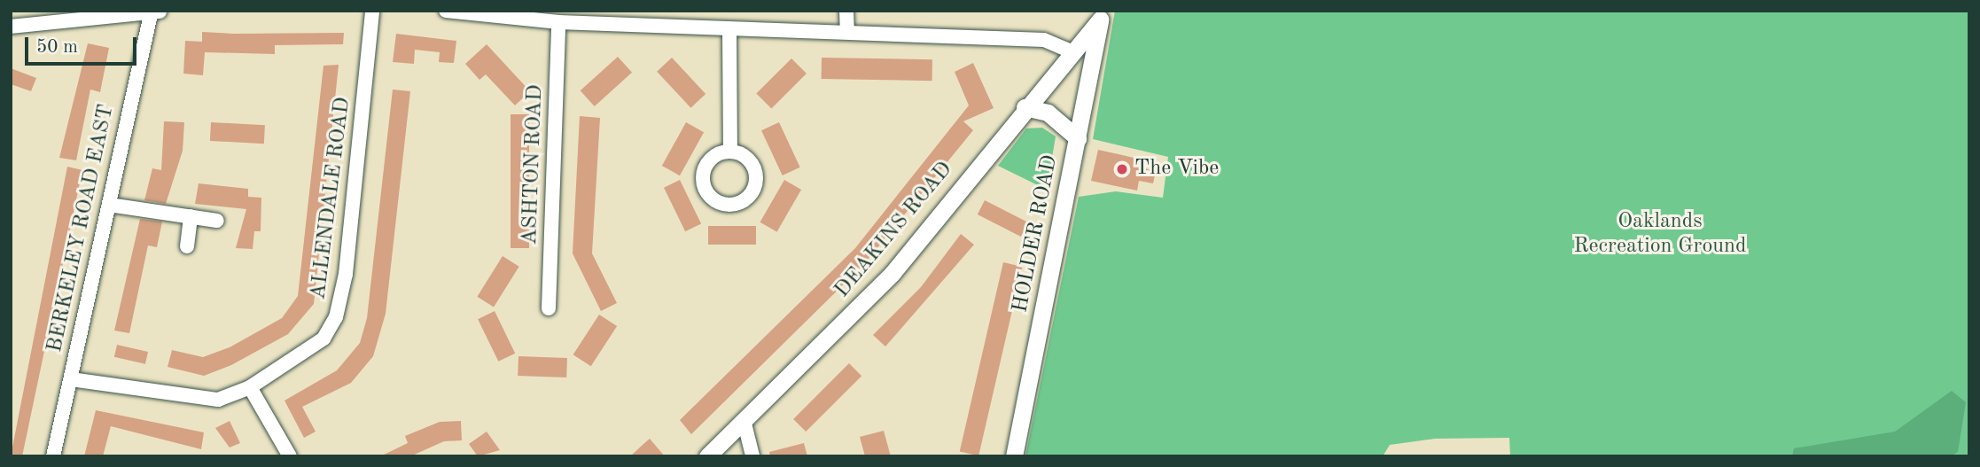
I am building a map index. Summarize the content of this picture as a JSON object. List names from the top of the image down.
{
  "streets": {
    "street": [
      "ASHTON ROAD",
      "ALLENDALE ROAD",
      "BERKELEY ROAD EAST",
      "DEAKINS ROAD",
      "HOLDER ROAD"
    ]
  },
  "crossings": [
    ["ALLENDALE ROAD", "BERKELEY ROAD EAST"],
    ["DEAKINS ROAD", "HOLDER ROAD"]
  ],
  "parks": ["Oaklands Recreation Ground"],
  "places": ["The Vibe"],
  "scale_bar": "50 m"
}
